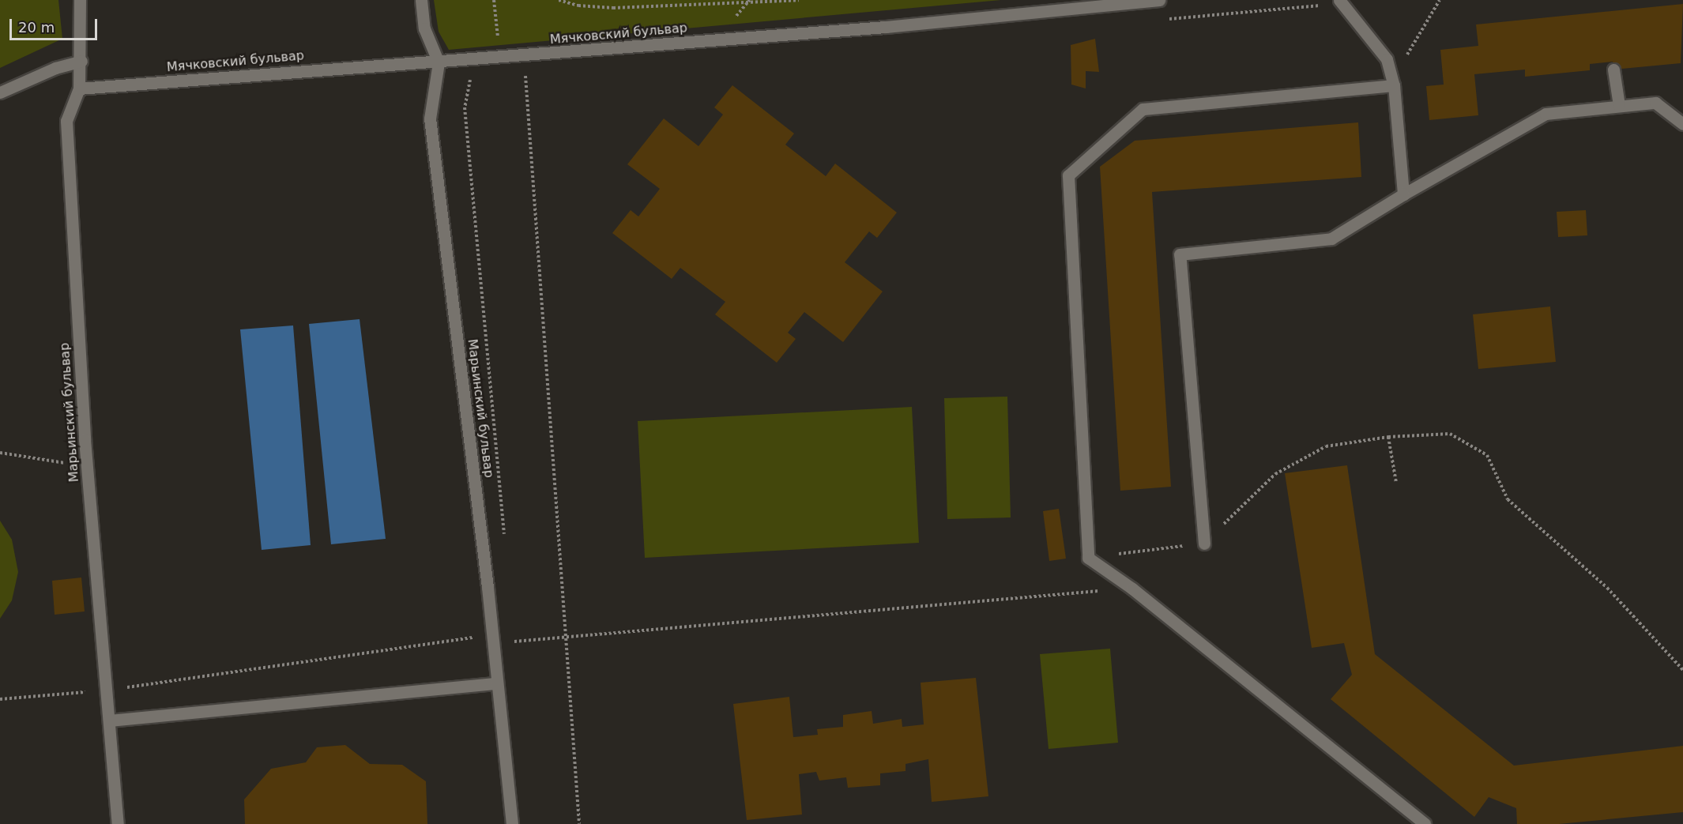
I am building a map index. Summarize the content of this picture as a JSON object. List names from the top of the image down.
{
  "streets": {
    "street": ["Мячковский бульвар", "Марьинский бульвар"]
  },
  "crossings": [
    ["Мячковский бульвар", "Марьинский бульвар"]
  ],
  "scale_bar": "20 m"
}
